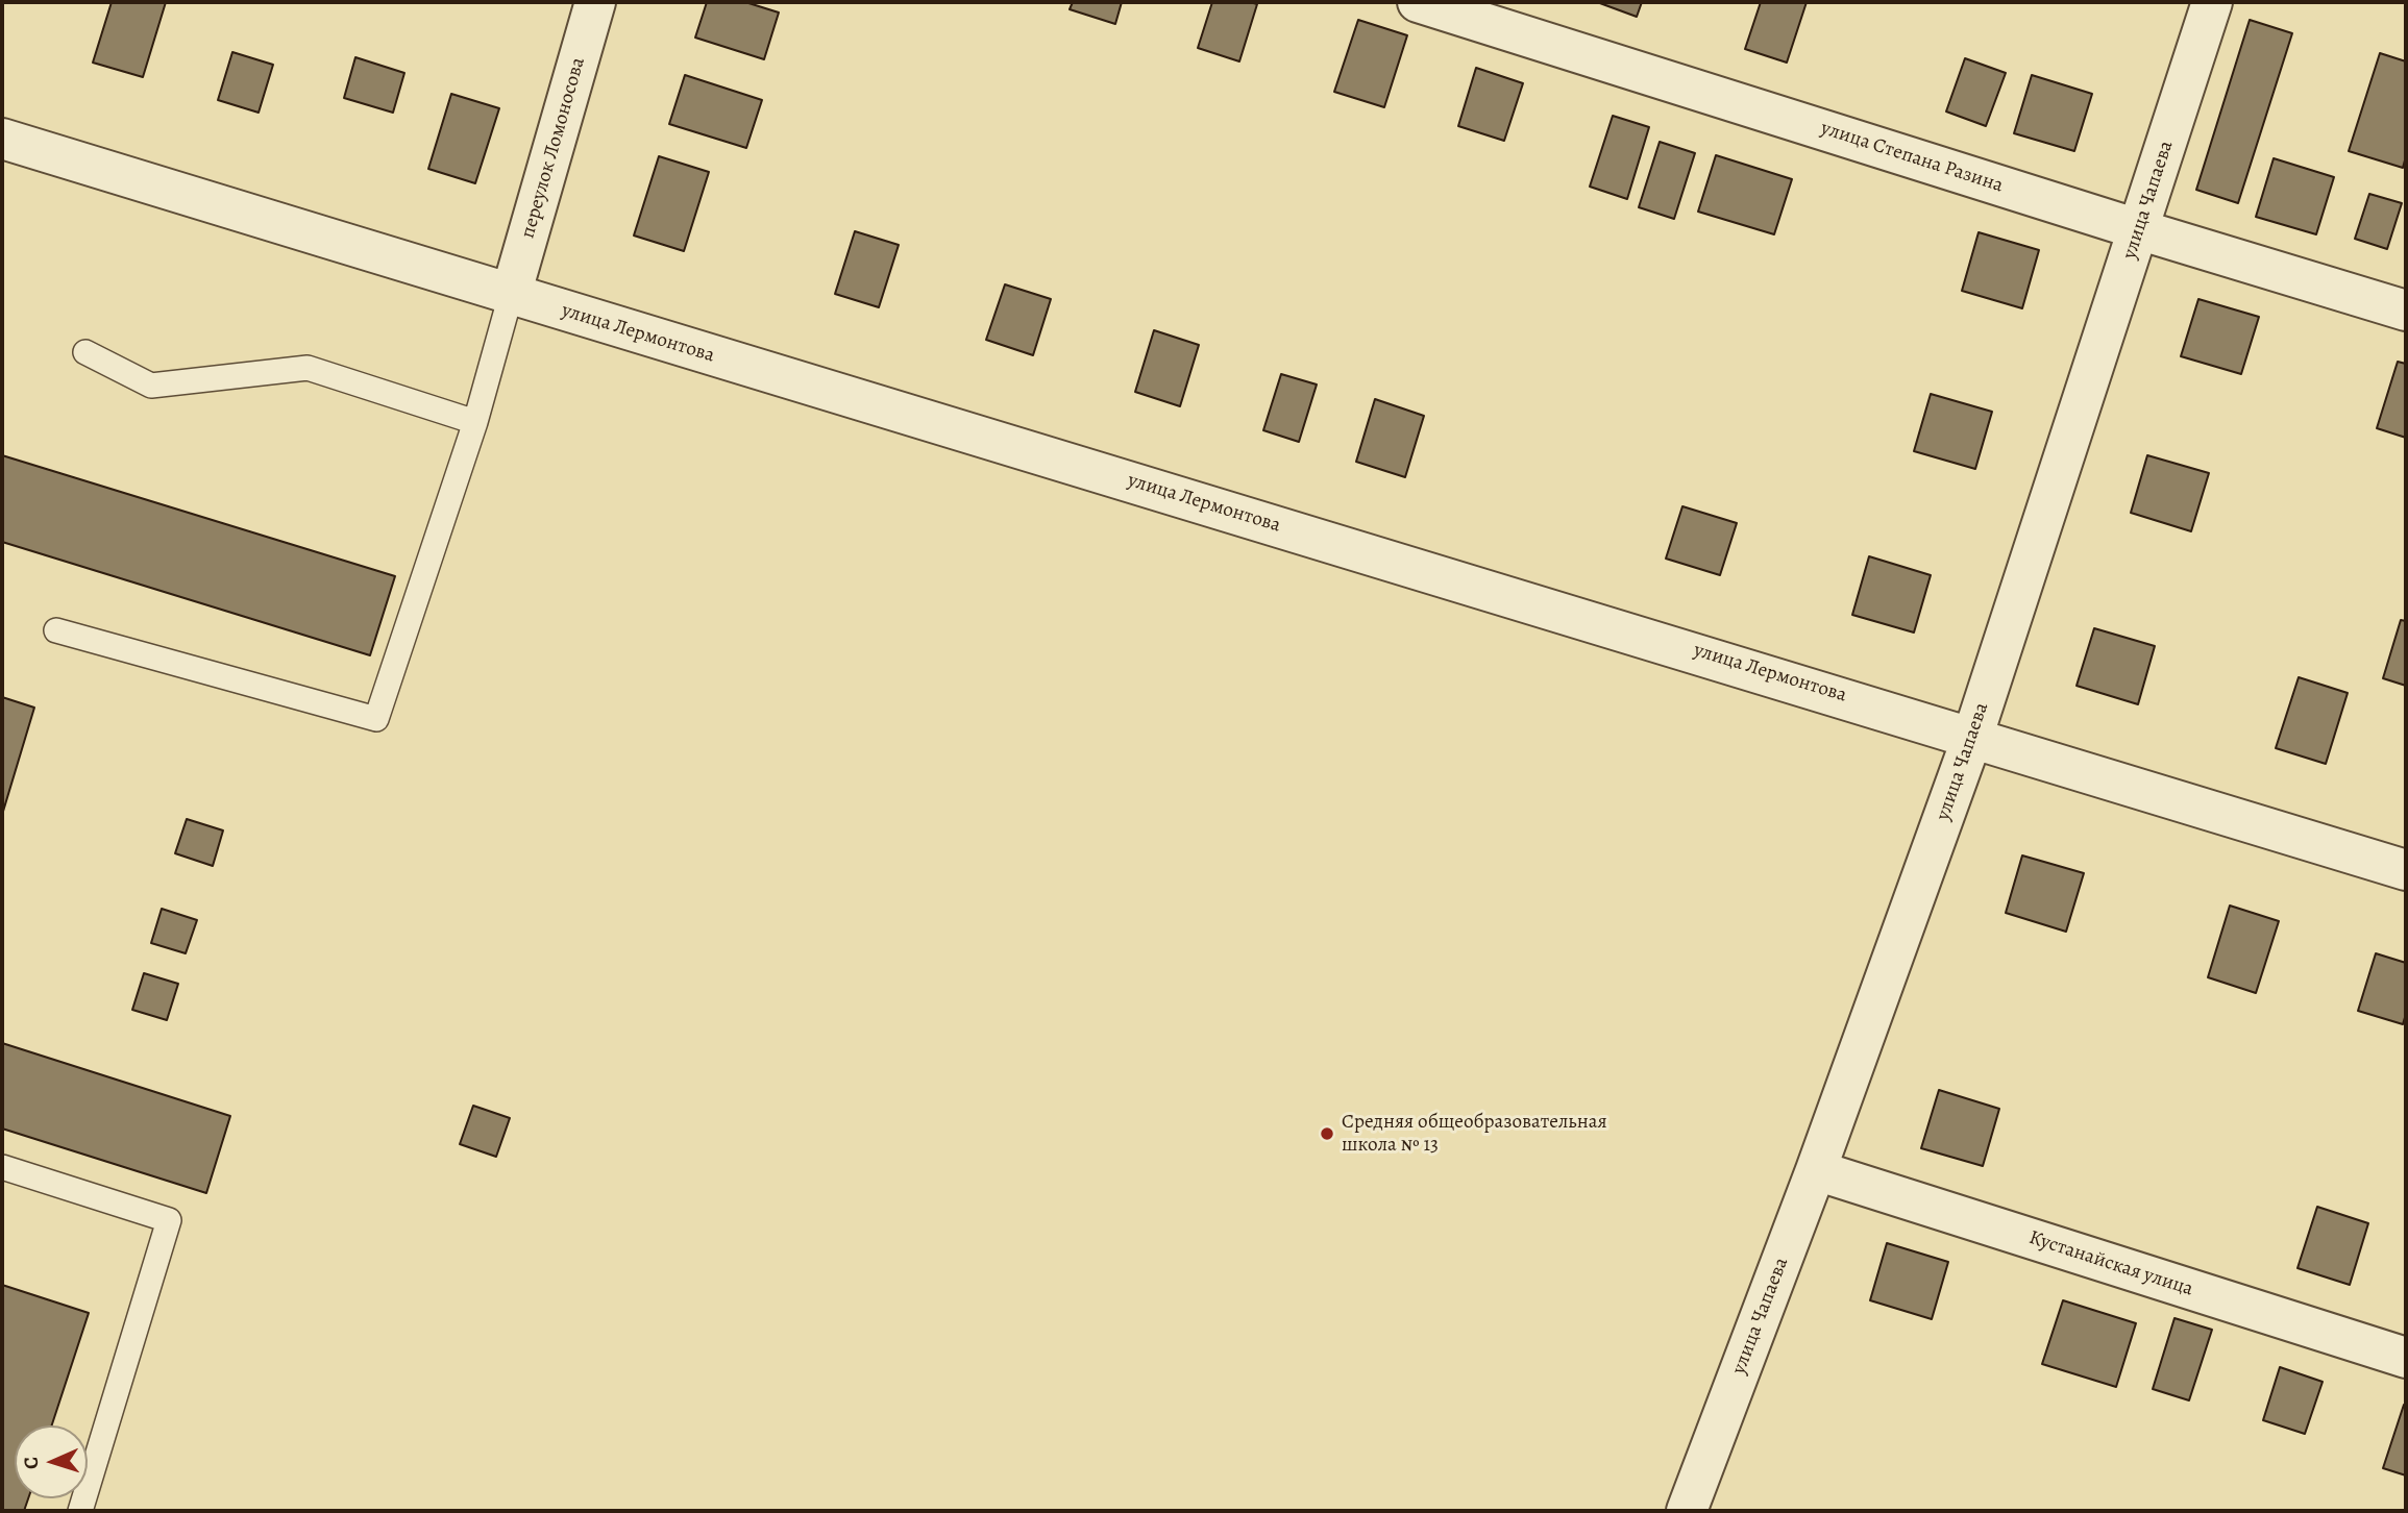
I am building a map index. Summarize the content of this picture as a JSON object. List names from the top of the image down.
{
  "streets": {
    "street": [
      "переулок Ломоносова",
      "улица Степана Разина",
      "улица Чапаева",
      "улица Лермонтова",
      "Кустанайская улица"
    ]
  },
  "crossings": [
    ["переулок Ломоносова", "улица Лермонтова"],
    ["улица Степана Разина", "улица Чапаева"],
    ["улица Чапаева", "улица Лермонтова"],
    ["улица Чапаева", "Кустанайская улица"]
  ],
  "places": ["Средняя общеобразовательная школа № 13"],
  "north": "left"
}
